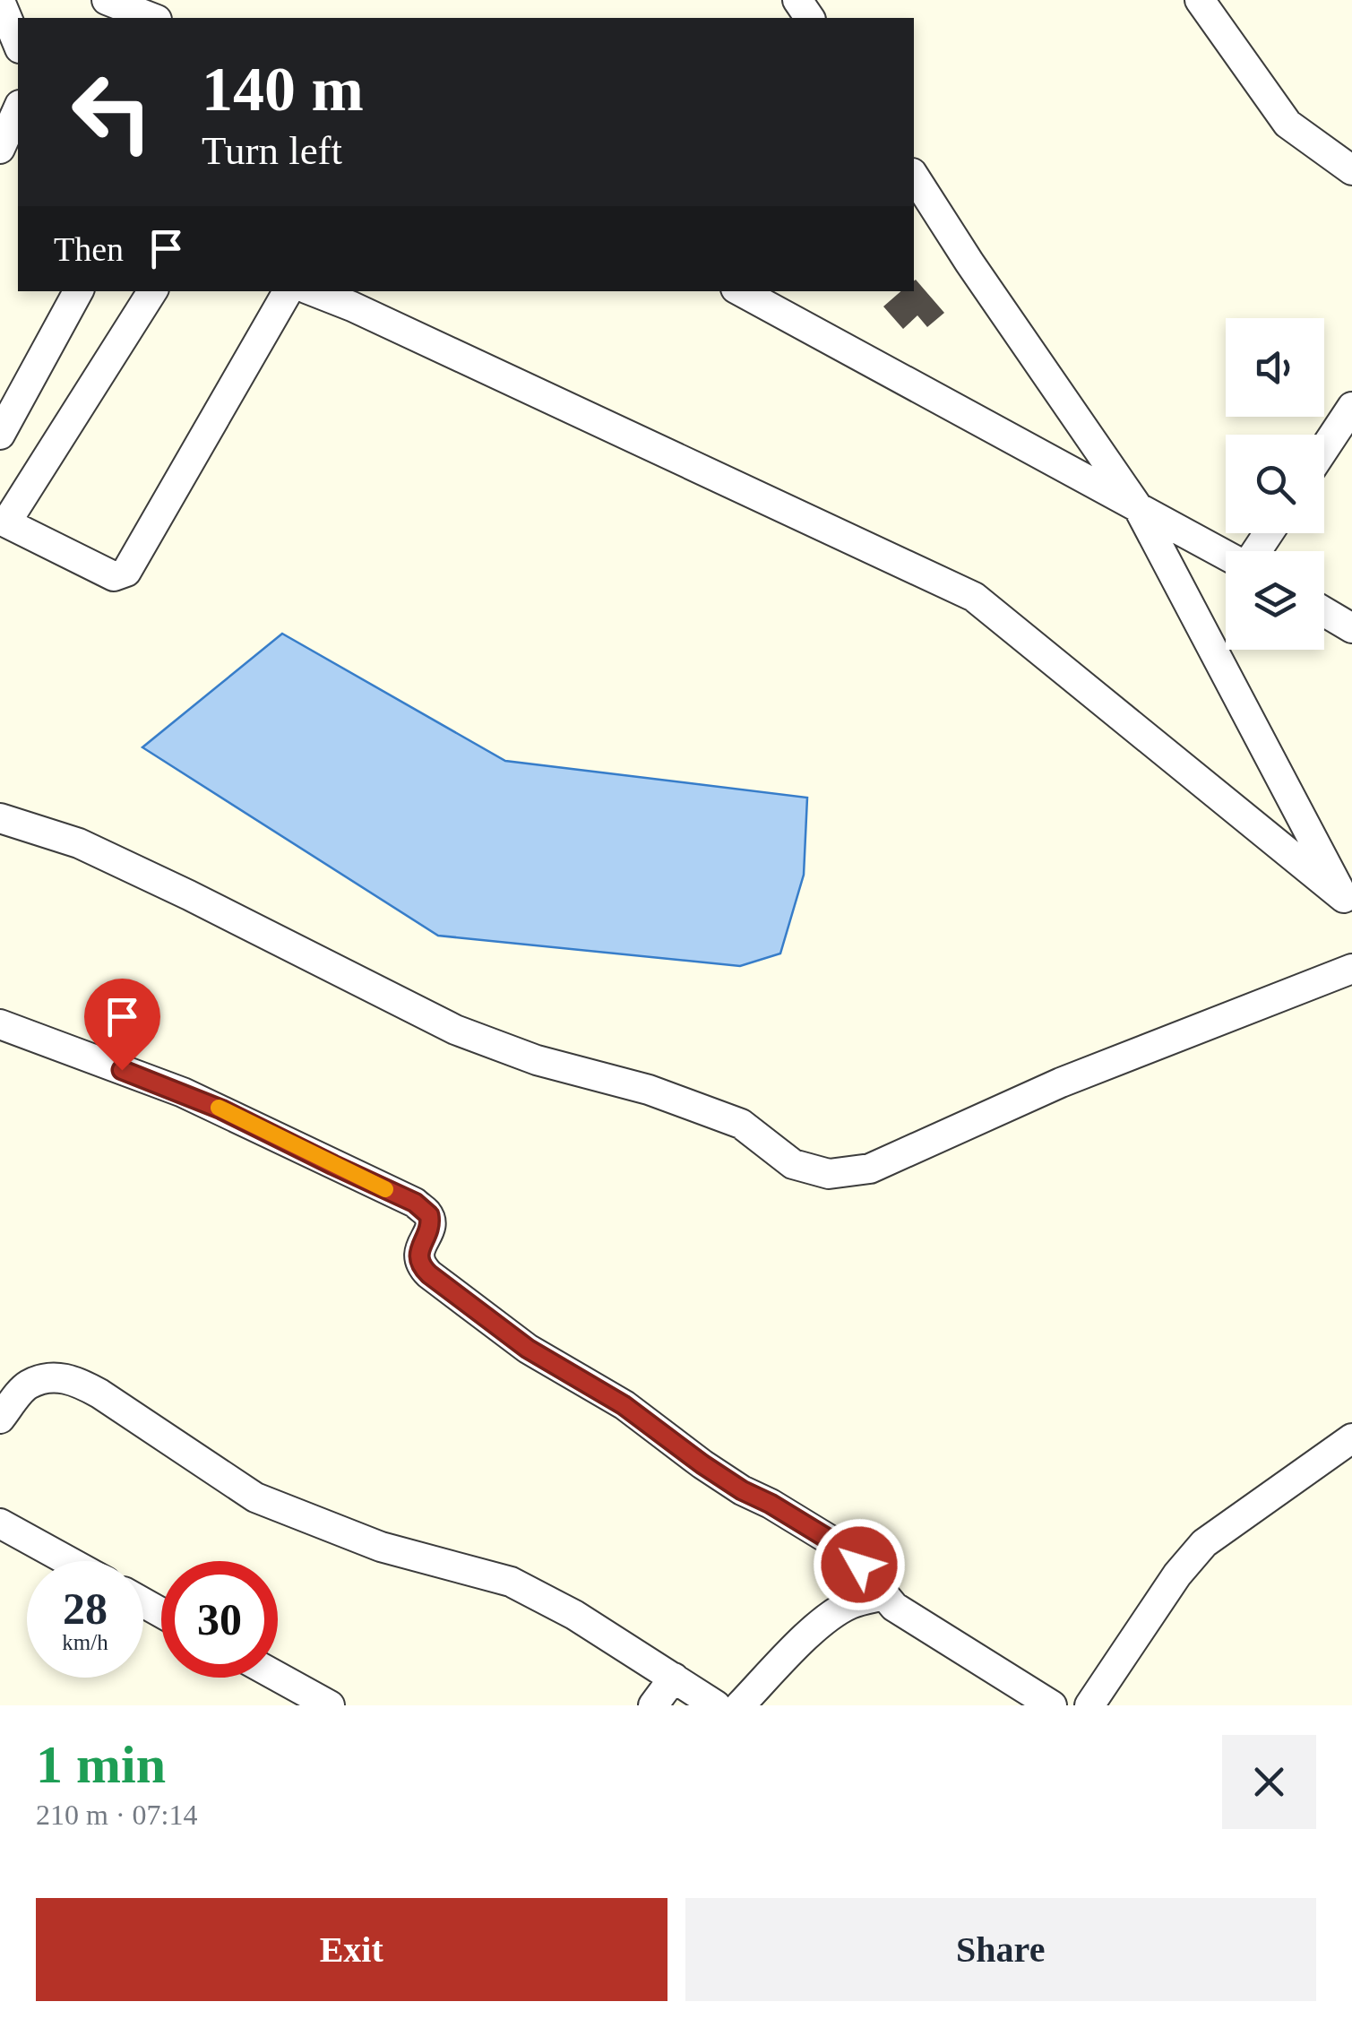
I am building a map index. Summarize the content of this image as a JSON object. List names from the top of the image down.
{
  "page": {
    "turn": ["140 m", "Turn left"],
    "then": "Then",
    "speed": "28 km/h",
    "limit": "30",
    "heading": ["1 min", "210 m · 07:14"],
    "buttons": ["Exit", "Share"]
  }
}
